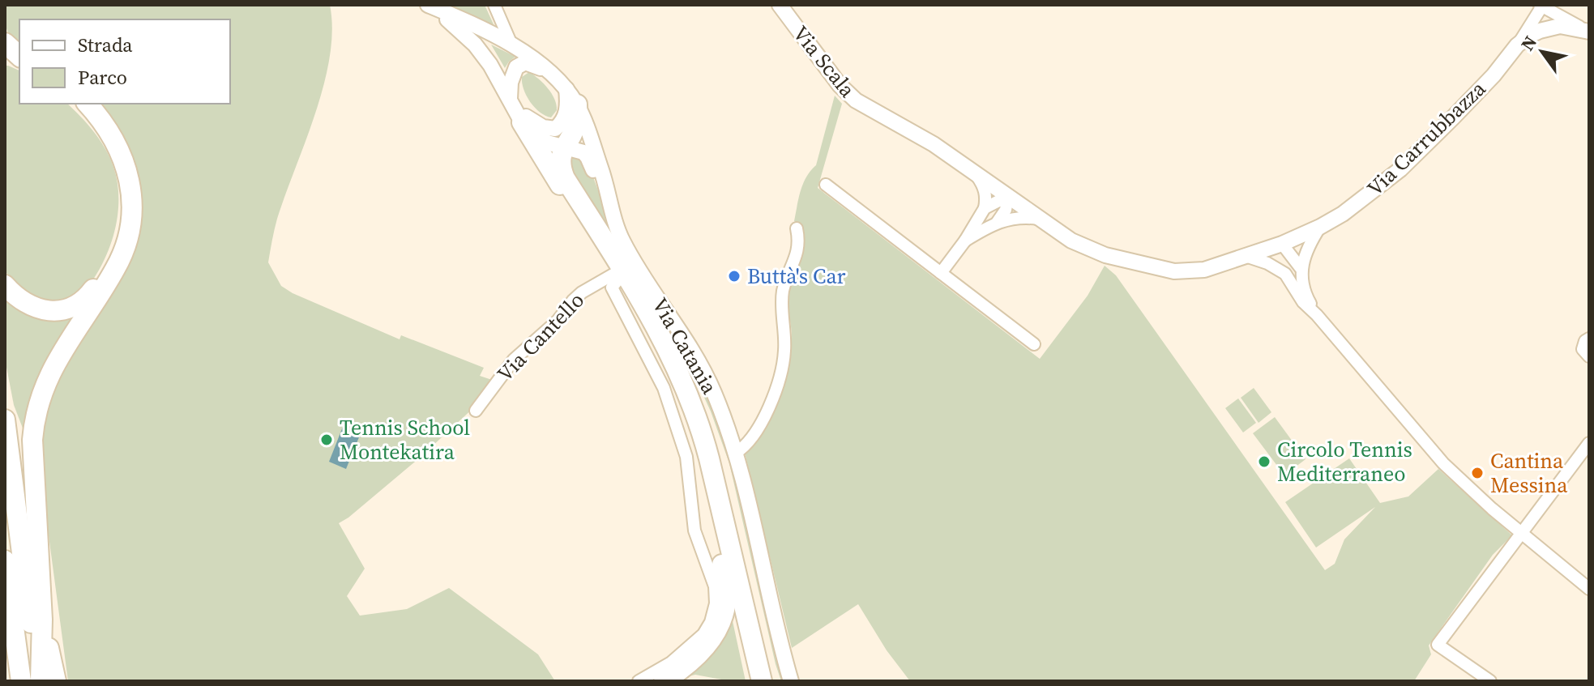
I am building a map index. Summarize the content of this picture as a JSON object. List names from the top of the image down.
{
  "streets": {
    "main road": ["Via Scala", "Via Carrubbazza", "Via Catania"],
    "street": ["Via Cantello"]
  },
  "crossings": [
    ["Via Scala", "Via Carrubbazza"],
    ["Via Cantello", "Via Catania"]
  ],
  "places": [
    "Buttà's Car",
    "Tennis School Montekatira",
    "Circolo Tennis Mediterraneo",
    "Cantina Messina"
  ],
  "legend": ["Strada", "Parco"],
  "north": "top left"
}
